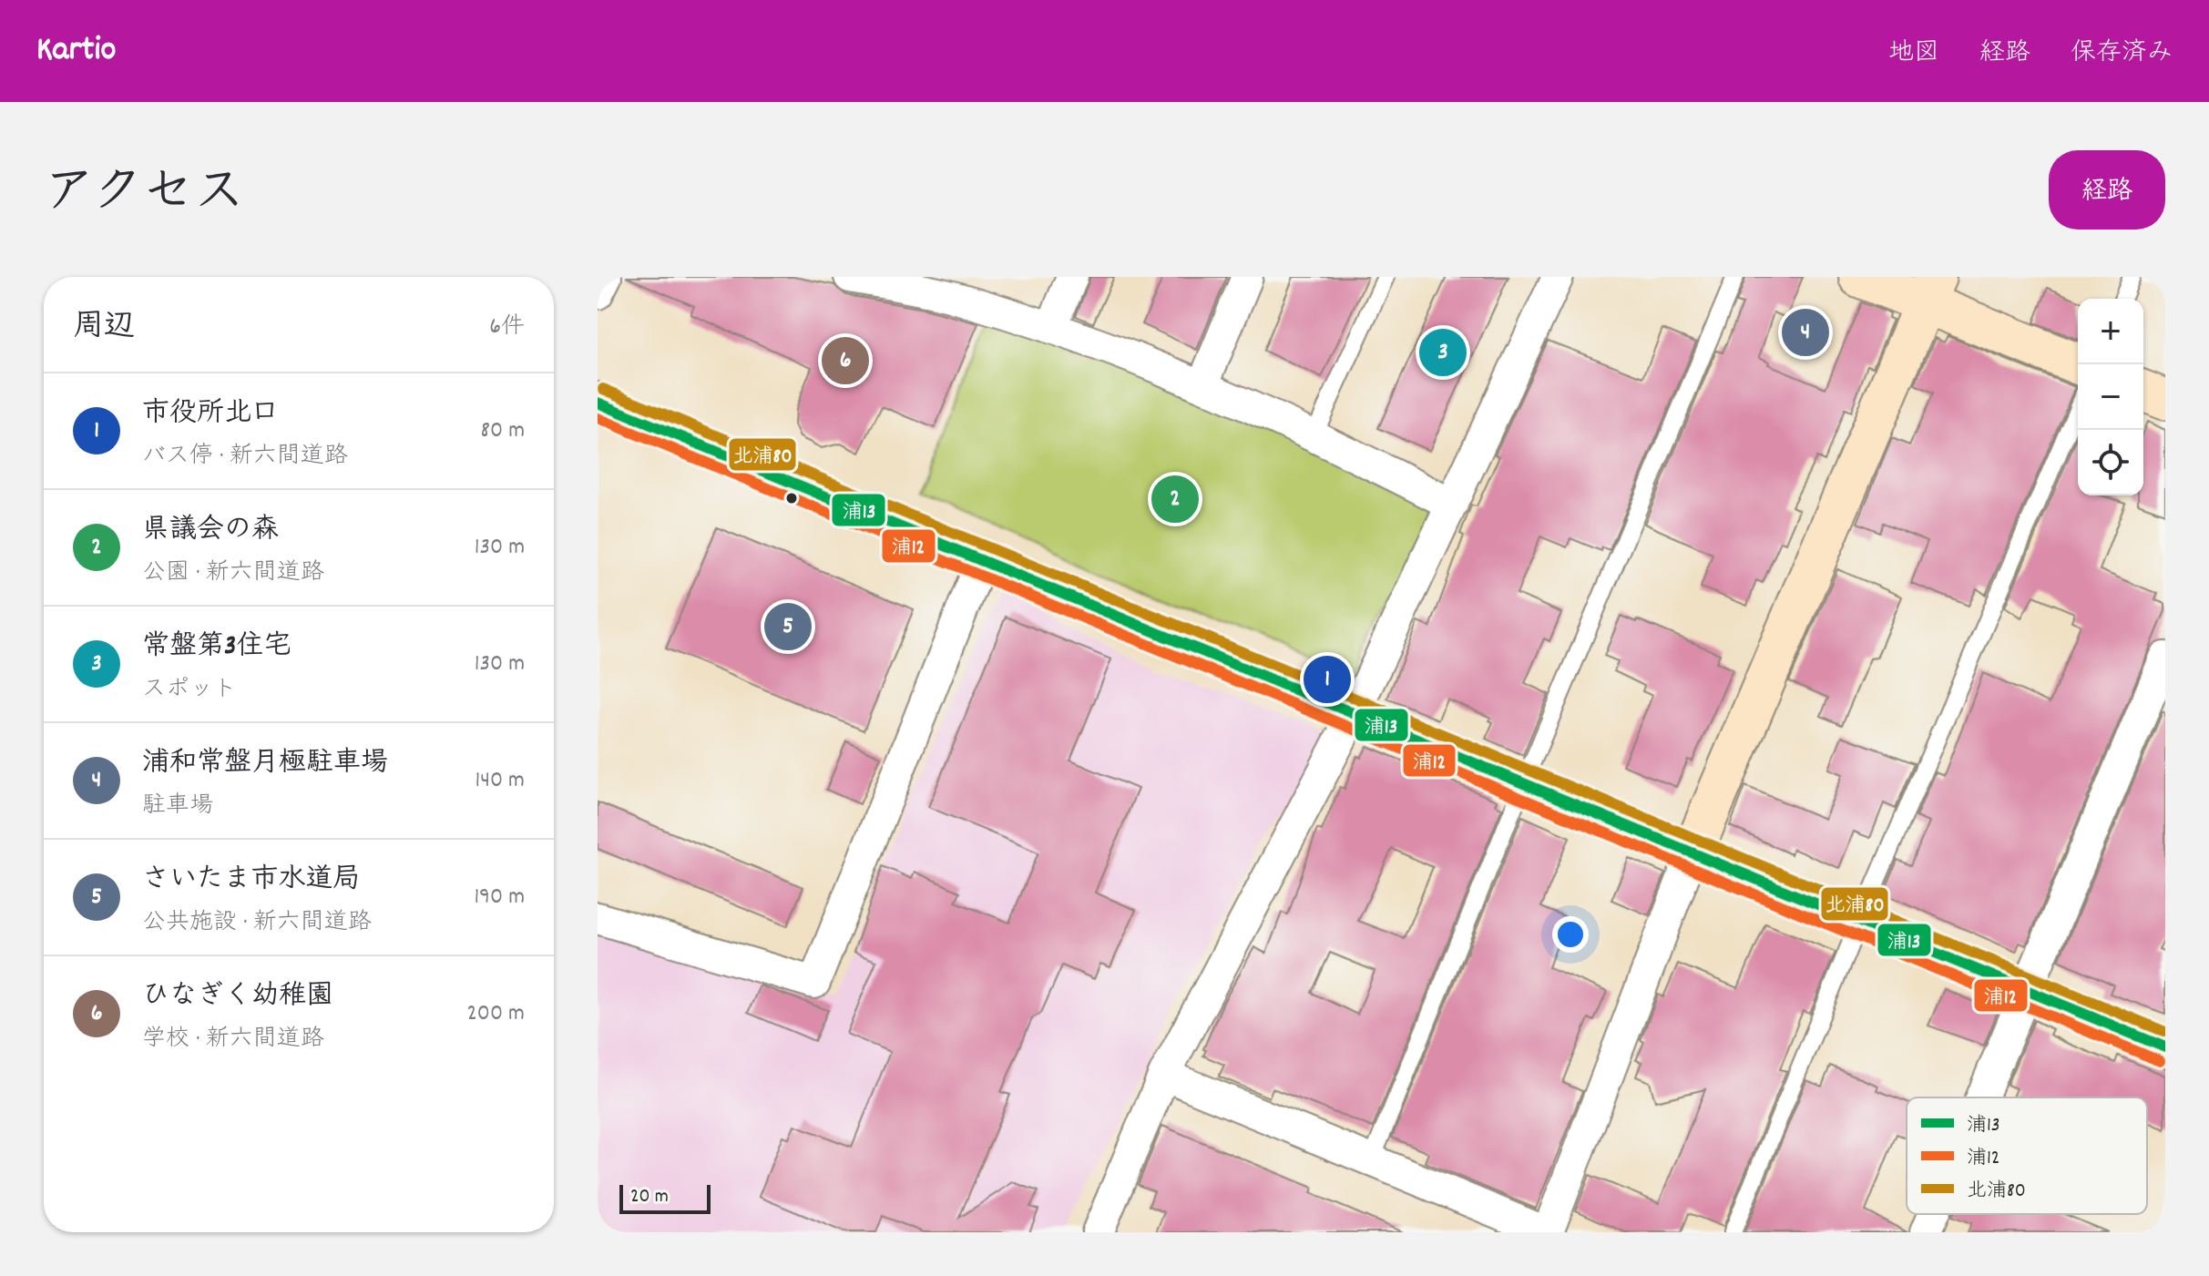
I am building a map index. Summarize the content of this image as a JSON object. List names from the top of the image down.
{
  "lines": ["transit line 北浦80", "transit line 浦13", "transit line 浦12"],
  "legend": ["浦13", "浦12", "北浦80"],
  "scale_bar": "20 m",
  "page": {
    "header": "Kartio",
    "nav": ["地図", "経路", "保存済み"],
    "title": "アクセス",
    "buttons": "経路",
    "heading": ["周辺", "6件"],
    "map_buttons": ["+", "−"],
    "pins": [
      "4",
      "3",
      "6",
      "2",
      "5",
      "1"
    ],
    "list": [
      {
        "mark": "1",
        "name": "市役所北口",
        "note": "バス停 · 新六間道路",
        "value": "80 m"
      },
      {
        "mark": "2",
        "name": "県議会の森",
        "note": "公園 · 新六間道路",
        "value": "130 m"
      },
      {
        "mark": "3",
        "name": "常盤第3住宅",
        "note": "スポット",
        "value": "130 m"
      },
      {
        "mark": "4",
        "name": "浦和常盤月極駐車場",
        "note": "駐車場",
        "value": "140 m"
      },
      {
        "mark": "5",
        "name": "さいたま市水道局",
        "note": "公共施設 · 新六間道路",
        "value": "190 m"
      },
      {
        "mark": "6",
        "name": "ひなぎく幼稚園",
        "note": "学校 · 新六間道路",
        "value": "200 m"
      }
    ],
    "scale": "20 m"
  }
}
